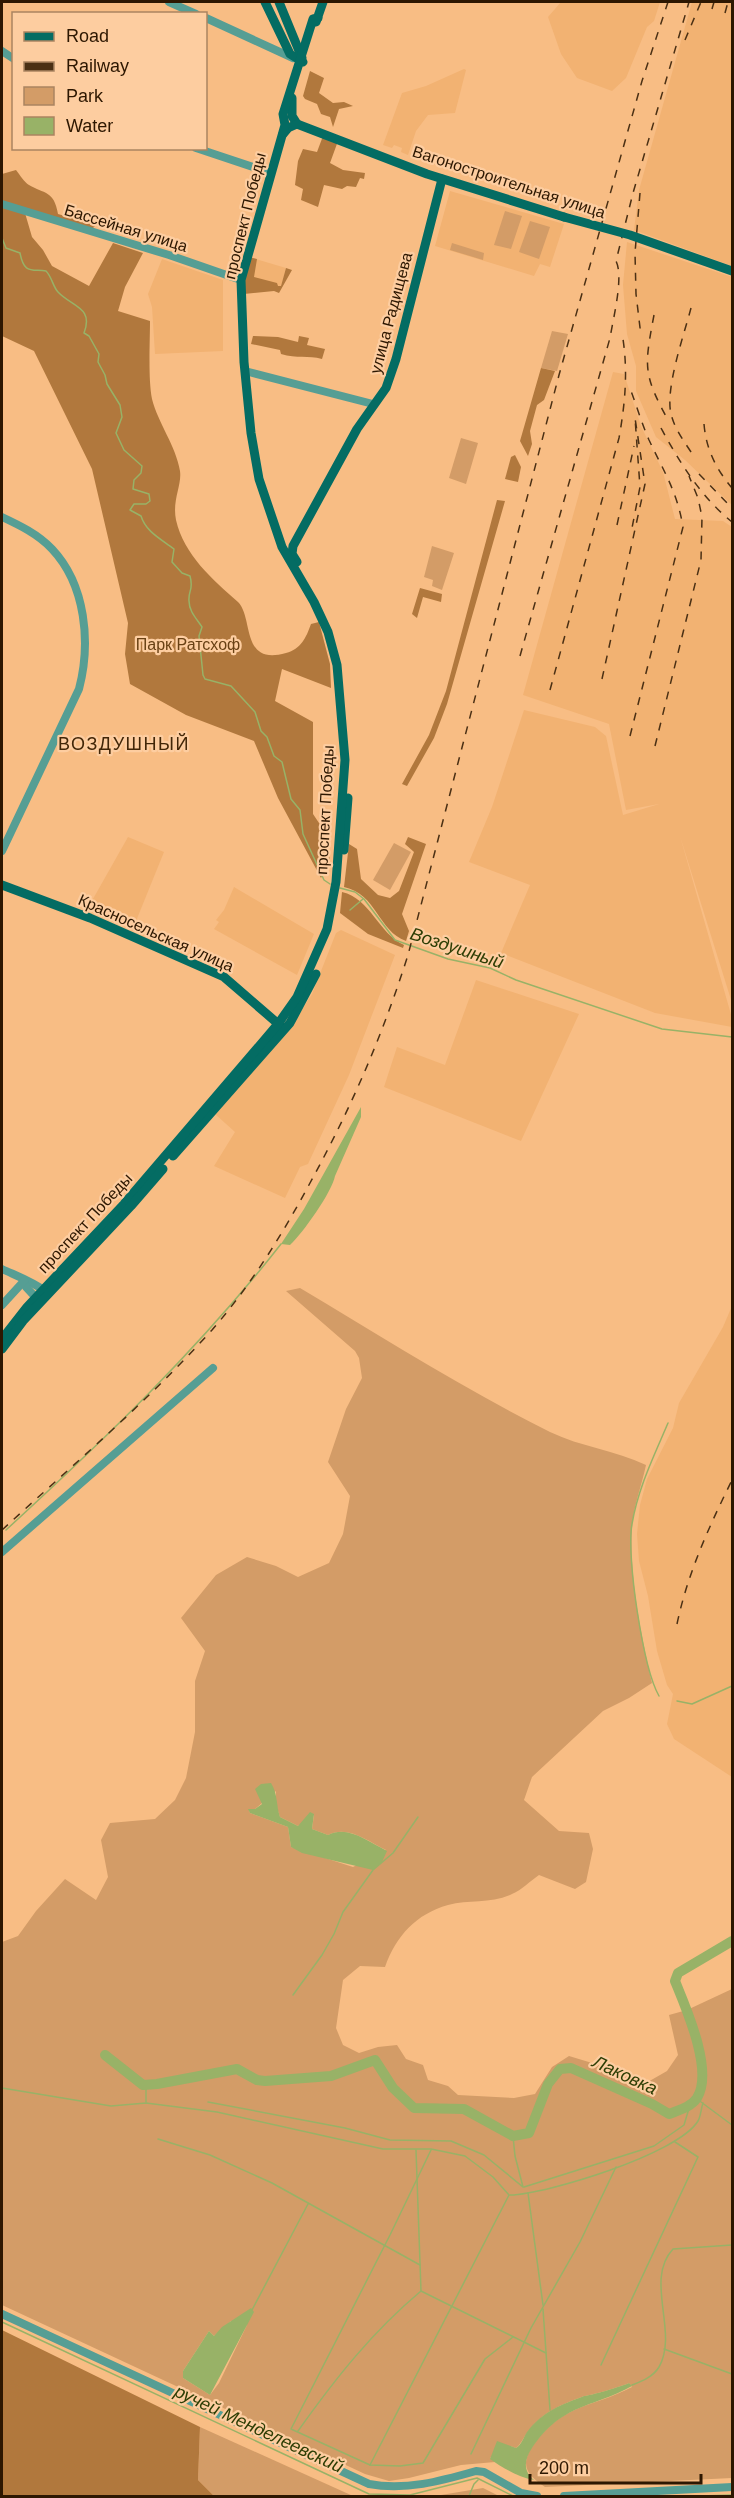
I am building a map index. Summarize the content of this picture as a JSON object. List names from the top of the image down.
{
  "streets": {
    "main road": [
      "Вагоностроительная улица",
      "проспект Победы",
      "улица Радищева",
      "Красносельская улица"
    ],
    "street": ["Бассейная улица"]
  },
  "crossings": [
    ["Вагоностроительная улица", "проспект Победы"],
    ["Вагоностроительная улица", "улица Радищева"],
    ["проспект Победы", "Бассейная улица"],
    ["проспект Победы", "улица Радищева"],
    ["проспект Победы", "Красносельская улица"]
  ],
  "districts": ["ВОЗДУШНЫЙ"],
  "water": ["Воздушный", "Лаковка", "ручей Менделеевский"],
  "parks": ["Парк Ратсхоф"],
  "legend": [
    "Road",
    "Railway",
    "Park",
    "Water"
  ],
  "scale_bar": "200 m"
}
